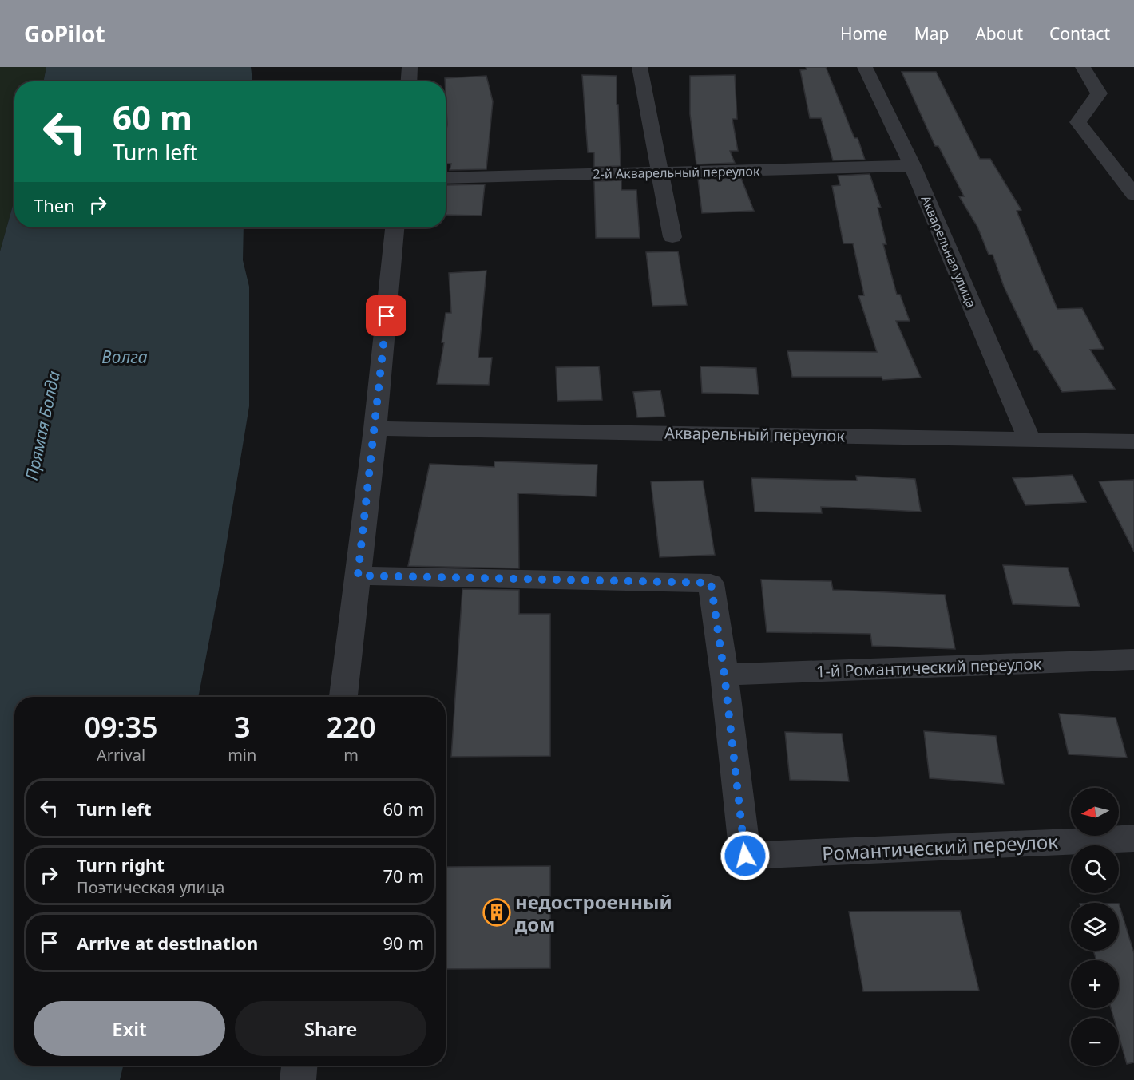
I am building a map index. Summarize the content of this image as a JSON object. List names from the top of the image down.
{
  "streets": {
    "street": [
      "2-й Акварельный переулок",
      "Акварельная улица",
      "Акварельный переулок",
      "1-й Романтический переулок",
      "Романтический переулок"
    ]
  },
  "crossings": [
    ["2-й Акварельный переулок", "Акварельная улица"],
    ["Акварельная улица", "Акварельный переулок"],
    ["1-й Романтический переулок", "Романтический переулок"]
  ],
  "water": ["Волга", "Прямая Болда"],
  "places": {
    "building": ["недостроенный дом"]
  },
  "north": "left",
  "page": {
    "header": "GoPilot",
    "nav": [
      "Home",
      "Map",
      "About",
      "Contact"
    ],
    "turn": ["60 m", "Turn left"],
    "then": "Then",
    "eta": [
      "09:35",
      "Arrival",
      "3",
      "min",
      "220",
      "m"
    ],
    "list": [
      {
        "name": "Turn left",
        "value": "60 m"
      },
      {
        "name": "Turn right",
        "note": "Поэтическая улица",
        "value": "70 m"
      },
      {
        "name": "Arrive at destination",
        "value": "90 m"
      }
    ],
    "map_buttons": ["+", "−"],
    "buttons": ["Exit", "Share"]
  }
}
